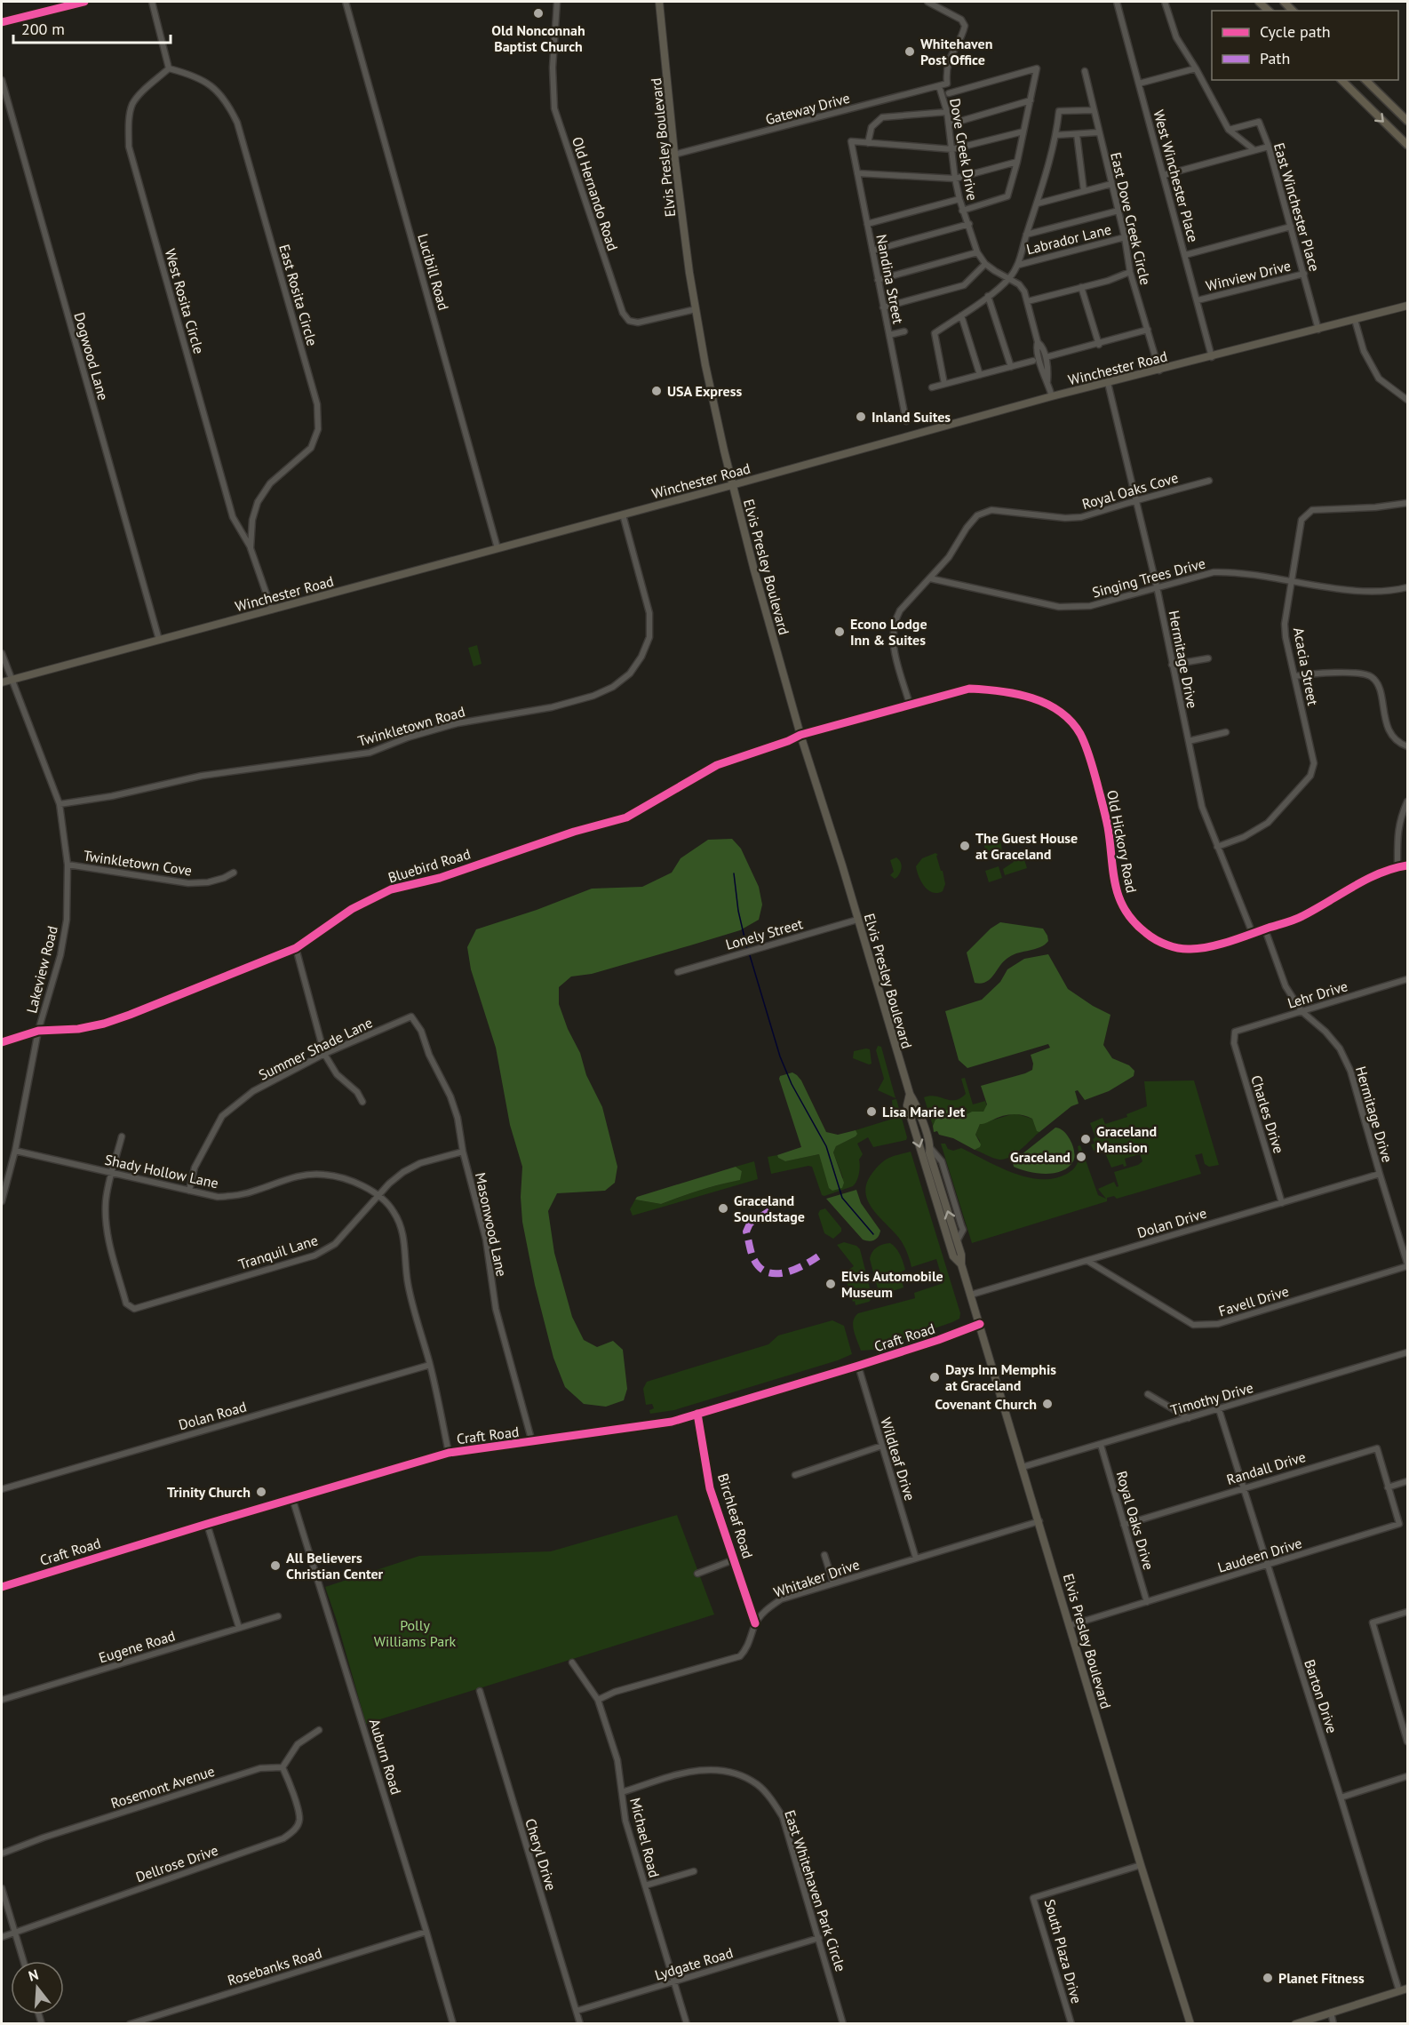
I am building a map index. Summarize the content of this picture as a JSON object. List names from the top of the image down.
{
  "streets": {
    "main road": ["Elvis Presley Boulevard", "Winchester Road"],
    "street": [
      "Gateway Drive",
      "Dove Creek Drive",
      "West Winchester Place",
      "Old Hernando Road",
      "East Winchester Place",
      "East Dove Creek Circle",
      "Labrador Lane",
      "Lucibill Road",
      "Winview Drive",
      "Nandina Street",
      "East Rosita Circle",
      "West Rosita Circle",
      "Dogwood Lane",
      "Royal Oaks Cove",
      "Singing Trees Drive",
      "Hermitage Drive",
      "Acacia Street",
      "Twinkletown Road",
      "Old Hickory Road",
      "Twinkletown Cove",
      "Bluebird Road",
      "Lonely Street",
      "Lakeview Road",
      "Lehr Drive",
      "Summer Shade Lane",
      "Charles Drive",
      "Shady Hollow Lane",
      "Dolan Drive",
      "Masonwood Lane",
      "Tranquil Lane",
      "Favell Drive",
      "Craft Road",
      "Timothy Drive",
      "Dolan Road",
      "Wildleaf Drive",
      "Randall Drive",
      "Birchleaf Road",
      "Royal Oaks Drive",
      "Laudeen Drive",
      "Whitaker Drive",
      "Eugene Road",
      "Barton Drive",
      "Auburn Road",
      "Rosemont Avenue",
      "Michael Road",
      "Cheryl Drive",
      "Dellrose Drive",
      "East Whitehaven Park Circle",
      "South Plaza Drive",
      "Lydgate Road",
      "Rosebanks Road"
    ]
  },
  "crossings": [
    ["Gateway Drive", "Elvis Presley Boulevard"],
    ["Gateway Drive", "Dove Creek Drive"],
    ["Elvis Presley Boulevard", "Old Hernando Road"],
    ["Elvis Presley Boulevard", "Winchester Road"],
    ["Elvis Presley Boulevard", "Old Hickory Road"],
    ["Elvis Presley Boulevard", "Bluebird Road"],
    ["Elvis Presley Boulevard", "Lonely Street"],
    ["Elvis Presley Boulevard", "Dolan Drive"],
    ["Elvis Presley Boulevard", "Craft Road"],
    ["Elvis Presley Boulevard", "Timothy Drive"],
    ["Elvis Presley Boulevard", "Laudeen Drive"],
    ["Elvis Presley Boulevard", "Whitaker Drive"],
    ["Elvis Presley Boulevard", "South Plaza Drive"],
    ["West Winchester Place", "Winview Drive"],
    ["West Winchester Place", "Winchester Road"],
    ["East Winchester Place", "Winview Drive"],
    ["East Winchester Place", "Winchester Road"],
    ["East Dove Creek Circle", "Labrador Lane"],
    ["East Dove Creek Circle", "Winchester Road"],
    ["Lucibill Road", "Winchester Road"],
    ["East Rosita Circle", "West Rosita Circle"],
    ["East Rosita Circle", "Winchester Road"],
    ["Dogwood Lane", "Winchester Road"],
    ["Winchester Road", "Hermitage Drive"],
    ["Winchester Road", "Twinkletown Road"],
    ["Winchester Road", "Lakeview Road"],
    ["Royal Oaks Cove", "Singing Trees Drive"],
    ["Royal Oaks Cove", "Hermitage Drive"],
    ["Singing Trees Drive", "Hermitage Drive"],
    ["Singing Trees Drive", "Acacia Street"],
    ["Hermitage Drive", "Acacia Street"],
    ["Hermitage Drive", "Old Hickory Road"],
    ["Hermitage Drive", "Lehr Drive"],
    ["Hermitage Drive", "Dolan Drive"],
    ["Hermitage Drive", "Favell Drive"],
    ["Twinkletown Road", "Lakeview Road"],
    ["Old Hickory Road", "Bluebird Road"],
    ["Twinkletown Cove", "Lakeview Road"],
    ["Bluebird Road", "Lakeview Road"],
    ["Lakeview Road", "Shady Hollow Lane"],
    ["Lehr Drive", "Charles Drive"],
    ["Summer Shade Lane", "Shady Hollow Lane"],
    ["Summer Shade Lane", "Masonwood Lane"],
    ["Charles Drive", "Dolan Drive"],
    ["Shady Hollow Lane", "Tranquil Lane"],
    ["Shady Hollow Lane", "Craft Road"],
    ["Shady Hollow Lane", "Dolan Road"],
    ["Dolan Drive", "Favell Drive"],
    ["Masonwood Lane", "Tranquil Lane"],
    ["Masonwood Lane", "Craft Road"],
    ["Craft Road", "Wildleaf Drive"],
    ["Craft Road", "Birchleaf Road"],
    ["Craft Road", "Auburn Road"],
    ["Timothy Drive", "Royal Oaks Drive"],
    ["Timothy Drive", "Barton Drive"],
    ["Wildleaf Drive", "Whitaker Drive"],
    ["Randall Drive", "Royal Oaks Drive"],
    ["Randall Drive", "Laudeen Drive"],
    ["Randall Drive", "Barton Drive"],
    ["Birchleaf Road", "Whitaker Drive"],
    ["Royal Oaks Drive", "Laudeen Drive"],
    ["Laudeen Drive", "Barton Drive"],
    ["Whitaker Drive", "Michael Road"],
    ["Auburn Road", "Rosebanks Road"],
    ["Rosemont Avenue", "Dellrose Drive"],
    ["Michael Road", "East Whitehaven Park Circle"],
    ["Michael Road", "Lydgate Road"],
    ["Cheryl Drive", "Lydgate Road"],
    ["East Whitehaven Park Circle", "Lydgate Road"]
  ],
  "parks": ["Polly Williams Park"],
  "places": [
    "Old Nonconnah Baptist Church",
    "Whitehaven Post Office",
    "USA Express",
    "Inland Suites",
    "Econo Lodge Inn & Suites",
    "The Guest House at Graceland",
    "Lisa Marie Jet",
    "Graceland Mansion",
    "Graceland",
    "Graceland Soundstage",
    "Elvis Automobile Museum",
    "Days Inn Memphis at Graceland",
    "Covenant Church",
    "Trinity Church",
    "All Believers Christian Center",
    "Planet Fitness"
  ],
  "legend": ["Cycle path", "Path"],
  "scale_bar": "200 m",
  "north": "top"
}
